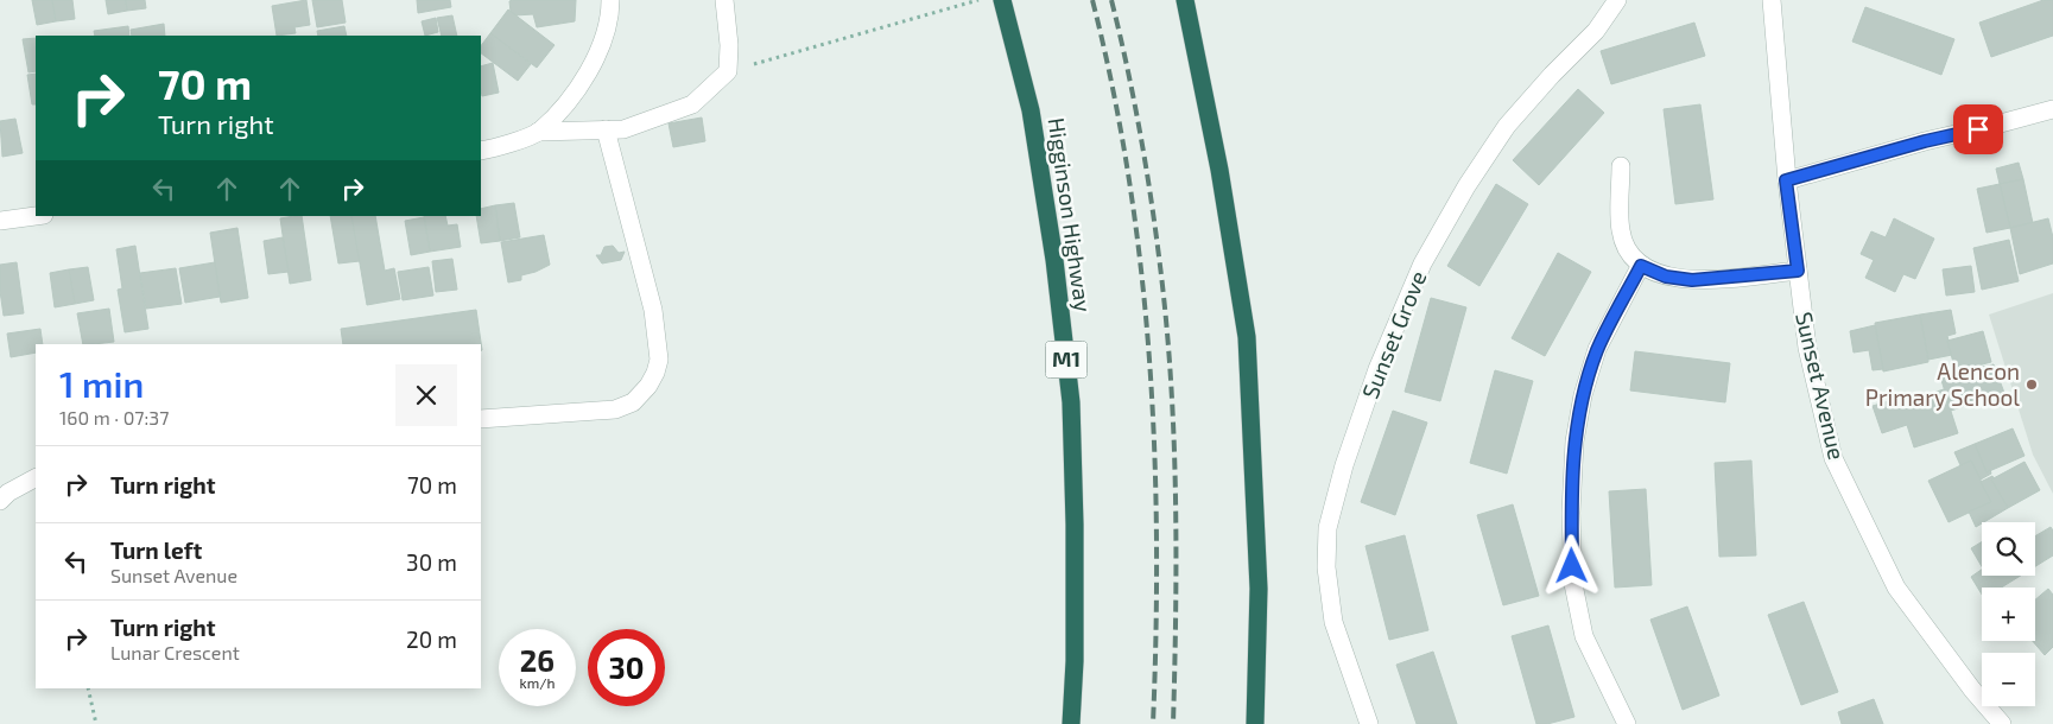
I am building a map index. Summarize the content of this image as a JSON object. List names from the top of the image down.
{
  "streets": {
    "highway": ["Higginson Highway", "M1"],
    "street": ["Sunset Grove", "Sunset Avenue"]
  },
  "places": ["Alencon Primary School"],
  "page": {
    "turn": ["70 m", "Turn right"],
    "heading": ["1 min", "160 m · 07:37"],
    "list": [
      {
        "name": "Turn right",
        "value": "70 m"
      },
      {
        "name": "Turn left",
        "note": "Sunset Avenue",
        "value": "30 m"
      },
      {
        "name": "Turn right",
        "note": "Lunar Crescent",
        "value": "20 m"
      }
    ],
    "map_buttons": ["+", "−"],
    "speed": "26 km/h",
    "limit": "30"
  }
}
